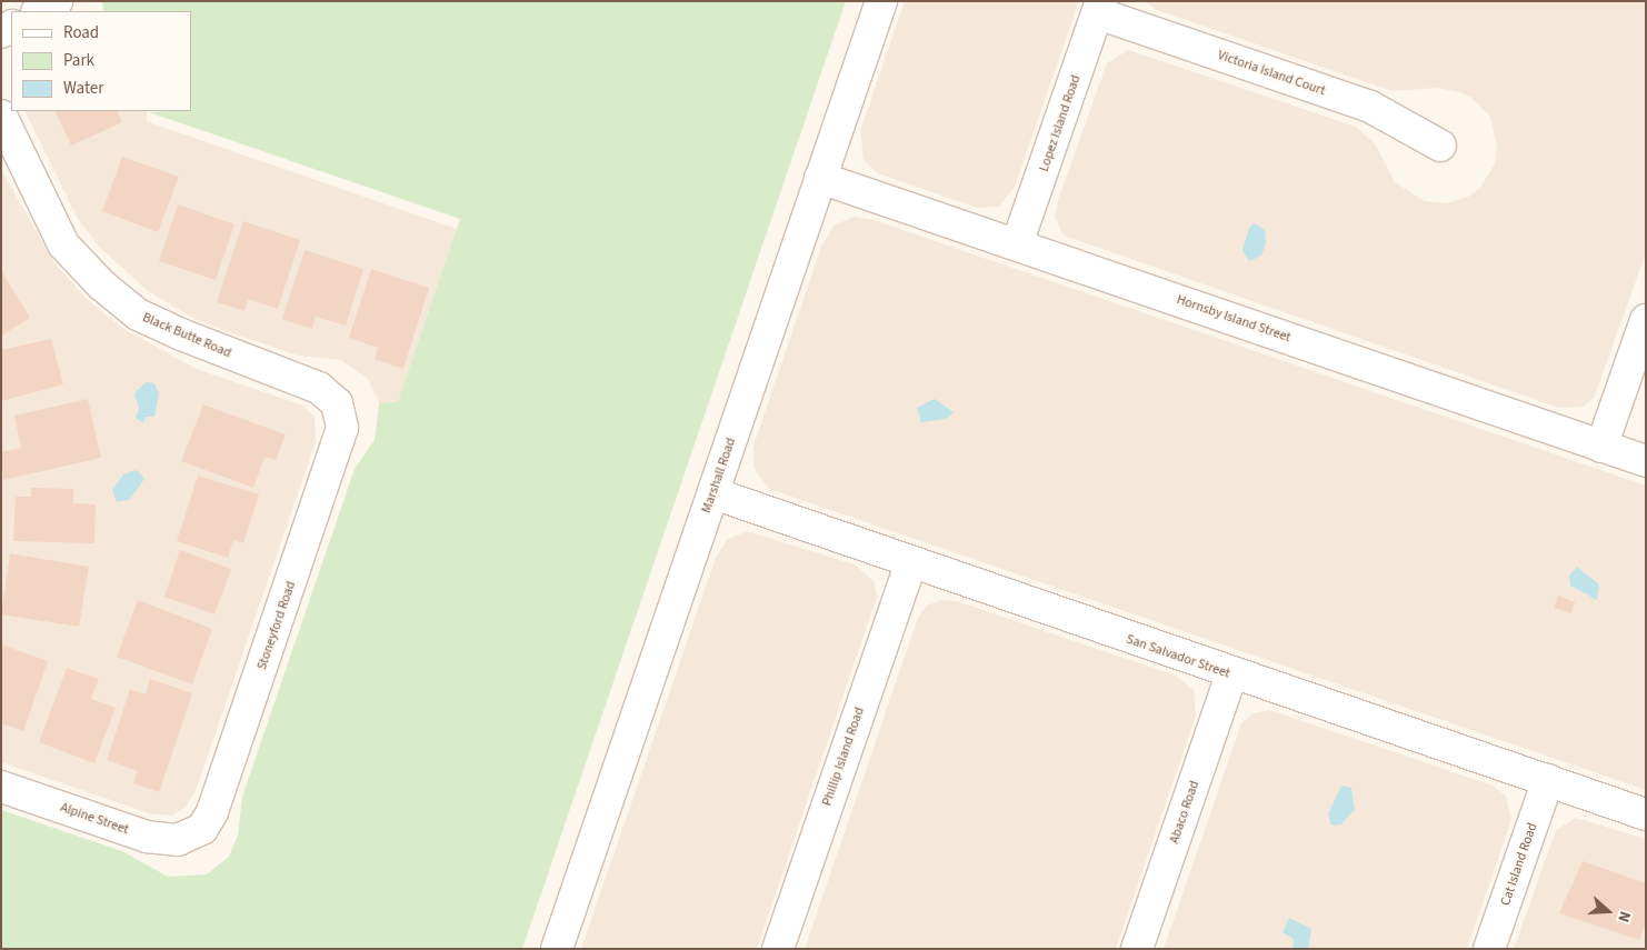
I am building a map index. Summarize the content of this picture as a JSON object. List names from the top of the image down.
{
  "streets": {
    "street": [
      "Victoria Island Court",
      "Lopez Island Road",
      "Hornsby Island Street",
      "Black Butte Road",
      "Marshall Road",
      "Stoneyford Road",
      "San Salvador Street",
      "Phillip Island Road",
      "Abaco Road",
      "Alpine Street",
      "Cat Island Road"
    ]
  },
  "crossings": [
    ["Victoria Island Court", "Lopez Island Road"],
    ["Lopez Island Road", "Hornsby Island Street"],
    ["Hornsby Island Street", "Marshall Road"],
    ["Black Butte Road", "Stoneyford Road"],
    ["Marshall Road", "San Salvador Street"],
    ["Stoneyford Road", "Alpine Street"],
    ["San Salvador Street", "Phillip Island Road"],
    ["San Salvador Street", "Abaco Road"],
    ["San Salvador Street", "Cat Island Road"]
  ],
  "legend": ["Road", "Park", "Water"],
  "north": "right"
}
